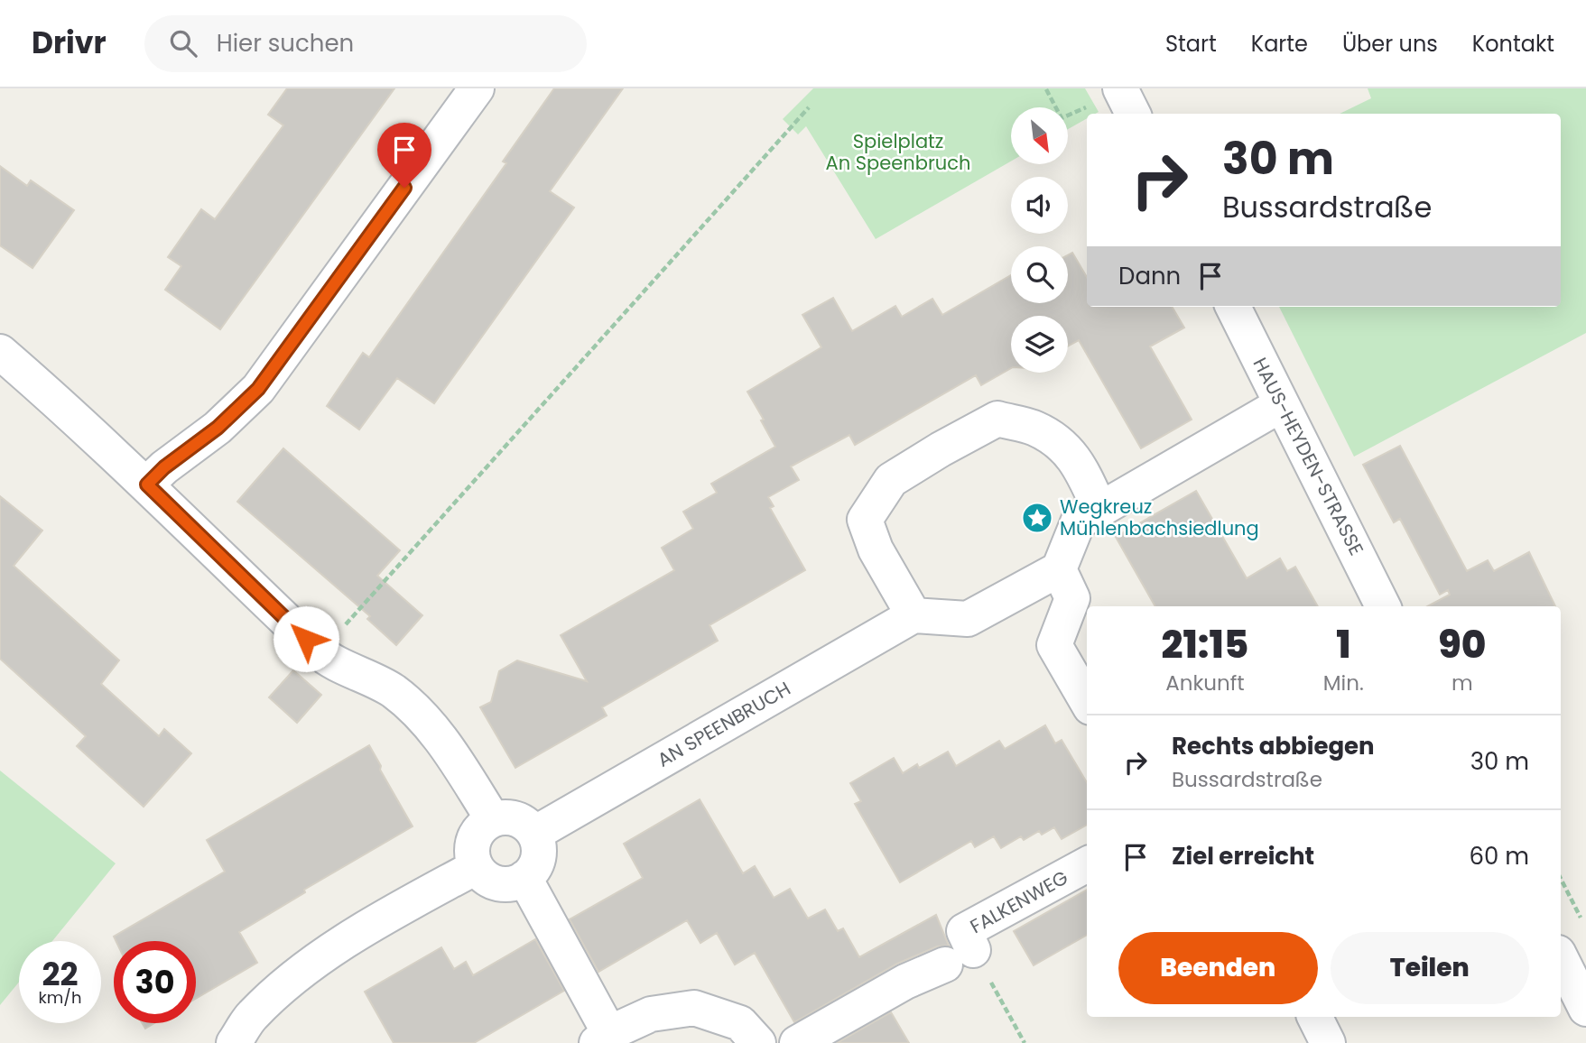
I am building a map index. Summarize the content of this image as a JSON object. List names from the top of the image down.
{
  "streets": {
    "street": ["HAUS-HEYDEN-STRASSE", "AN SPEENBRUCH", "FALKENWEG"]
  },
  "parks": ["Spielplatz An Speenbruch"],
  "places": {
    "place": ["Wegkreuz Mühlenbachsiedlung"]
  },
  "north": "bottom right",
  "page": {
    "header": "Drivr",
    "search": "Hier suchen",
    "nav": [
      "Start",
      "Karte",
      "Über uns",
      "Kontakt"
    ],
    "turn": ["30 m", "Bussardstraße"],
    "then": "Dann",
    "eta": [
      "21:15",
      "Ankunft",
      "1",
      "Min.",
      "90",
      "m"
    ],
    "list": [
      {
        "name": "Rechts abbiegen",
        "note": "Bussardstraße",
        "value": "30 m"
      },
      {
        "name": "Ziel erreicht",
        "value": "60 m"
      }
    ],
    "buttons": ["Beenden", "Teilen"],
    "speed": "22 km/h",
    "limit": "30"
  }
}
